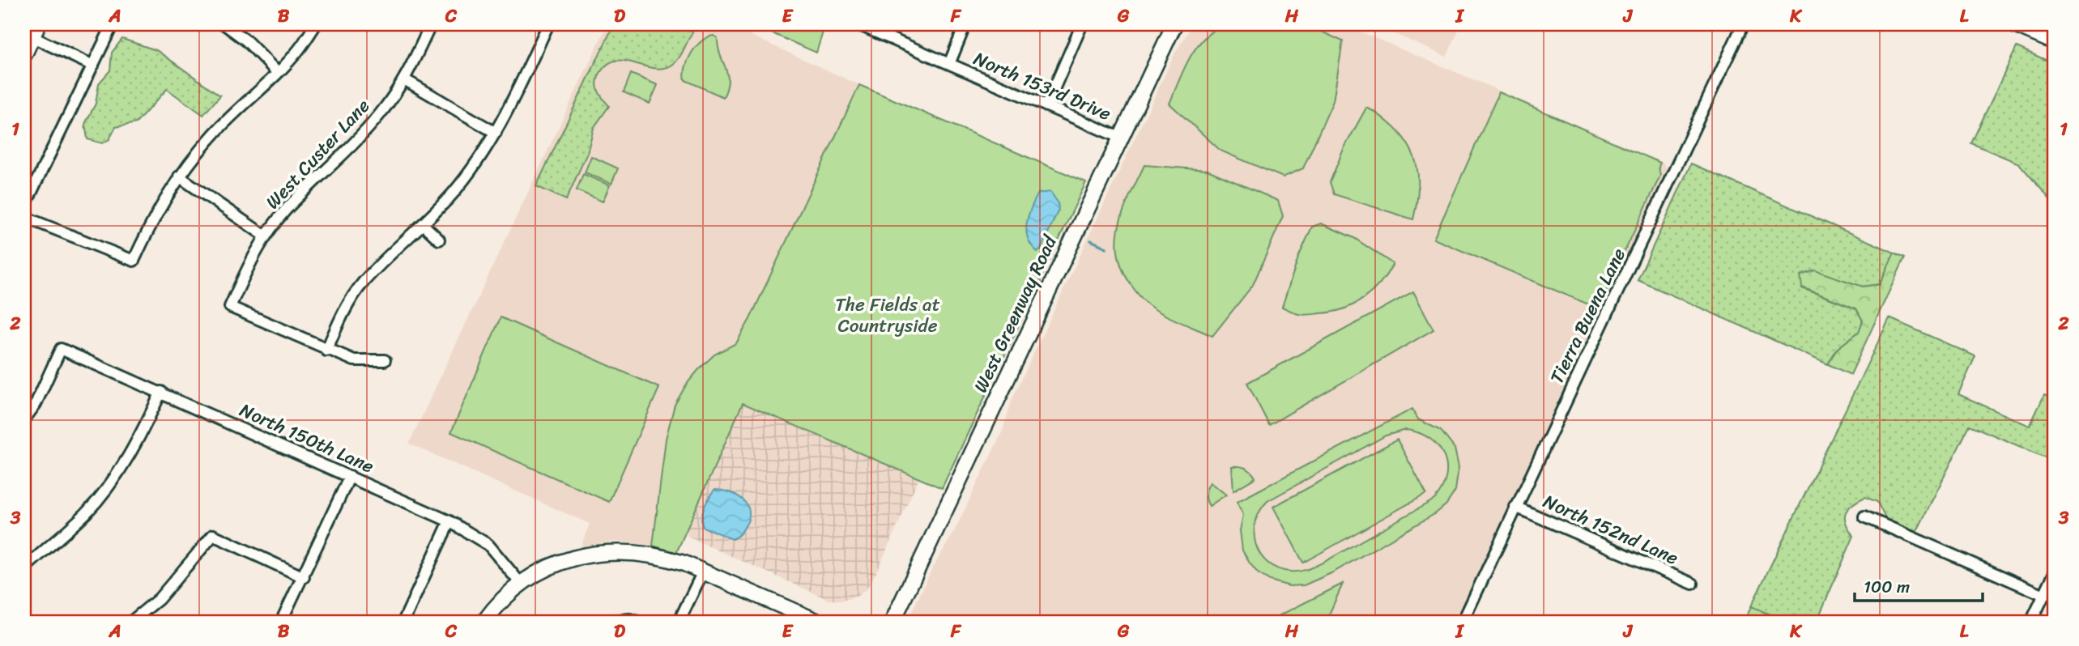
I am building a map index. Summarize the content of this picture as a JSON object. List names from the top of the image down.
{
  "streets": {
    "main road": ["West Greenway Road"],
    "street": [
      "North 153rd Drive",
      "West Custer Lane",
      "Tierra Buena Lane",
      "North 150th Lane",
      "North 152nd Lane"
    ]
  },
  "crossings": [
    ["North 153rd Drive", "West Greenway Road"],
    ["Tierra Buena Lane", "North 152nd Lane"]
  ],
  "parks": ["The Fields at Countryside"],
  "scale_bar": "100 m",
  "grid": {
    "columns": [
      "A",
      "B",
      "C",
      "D",
      "E",
      "F",
      "G",
      "H",
      "I",
      "J",
      "K",
      "L"
    ],
    "rows": ["1", "2", "3"]
  }
}
